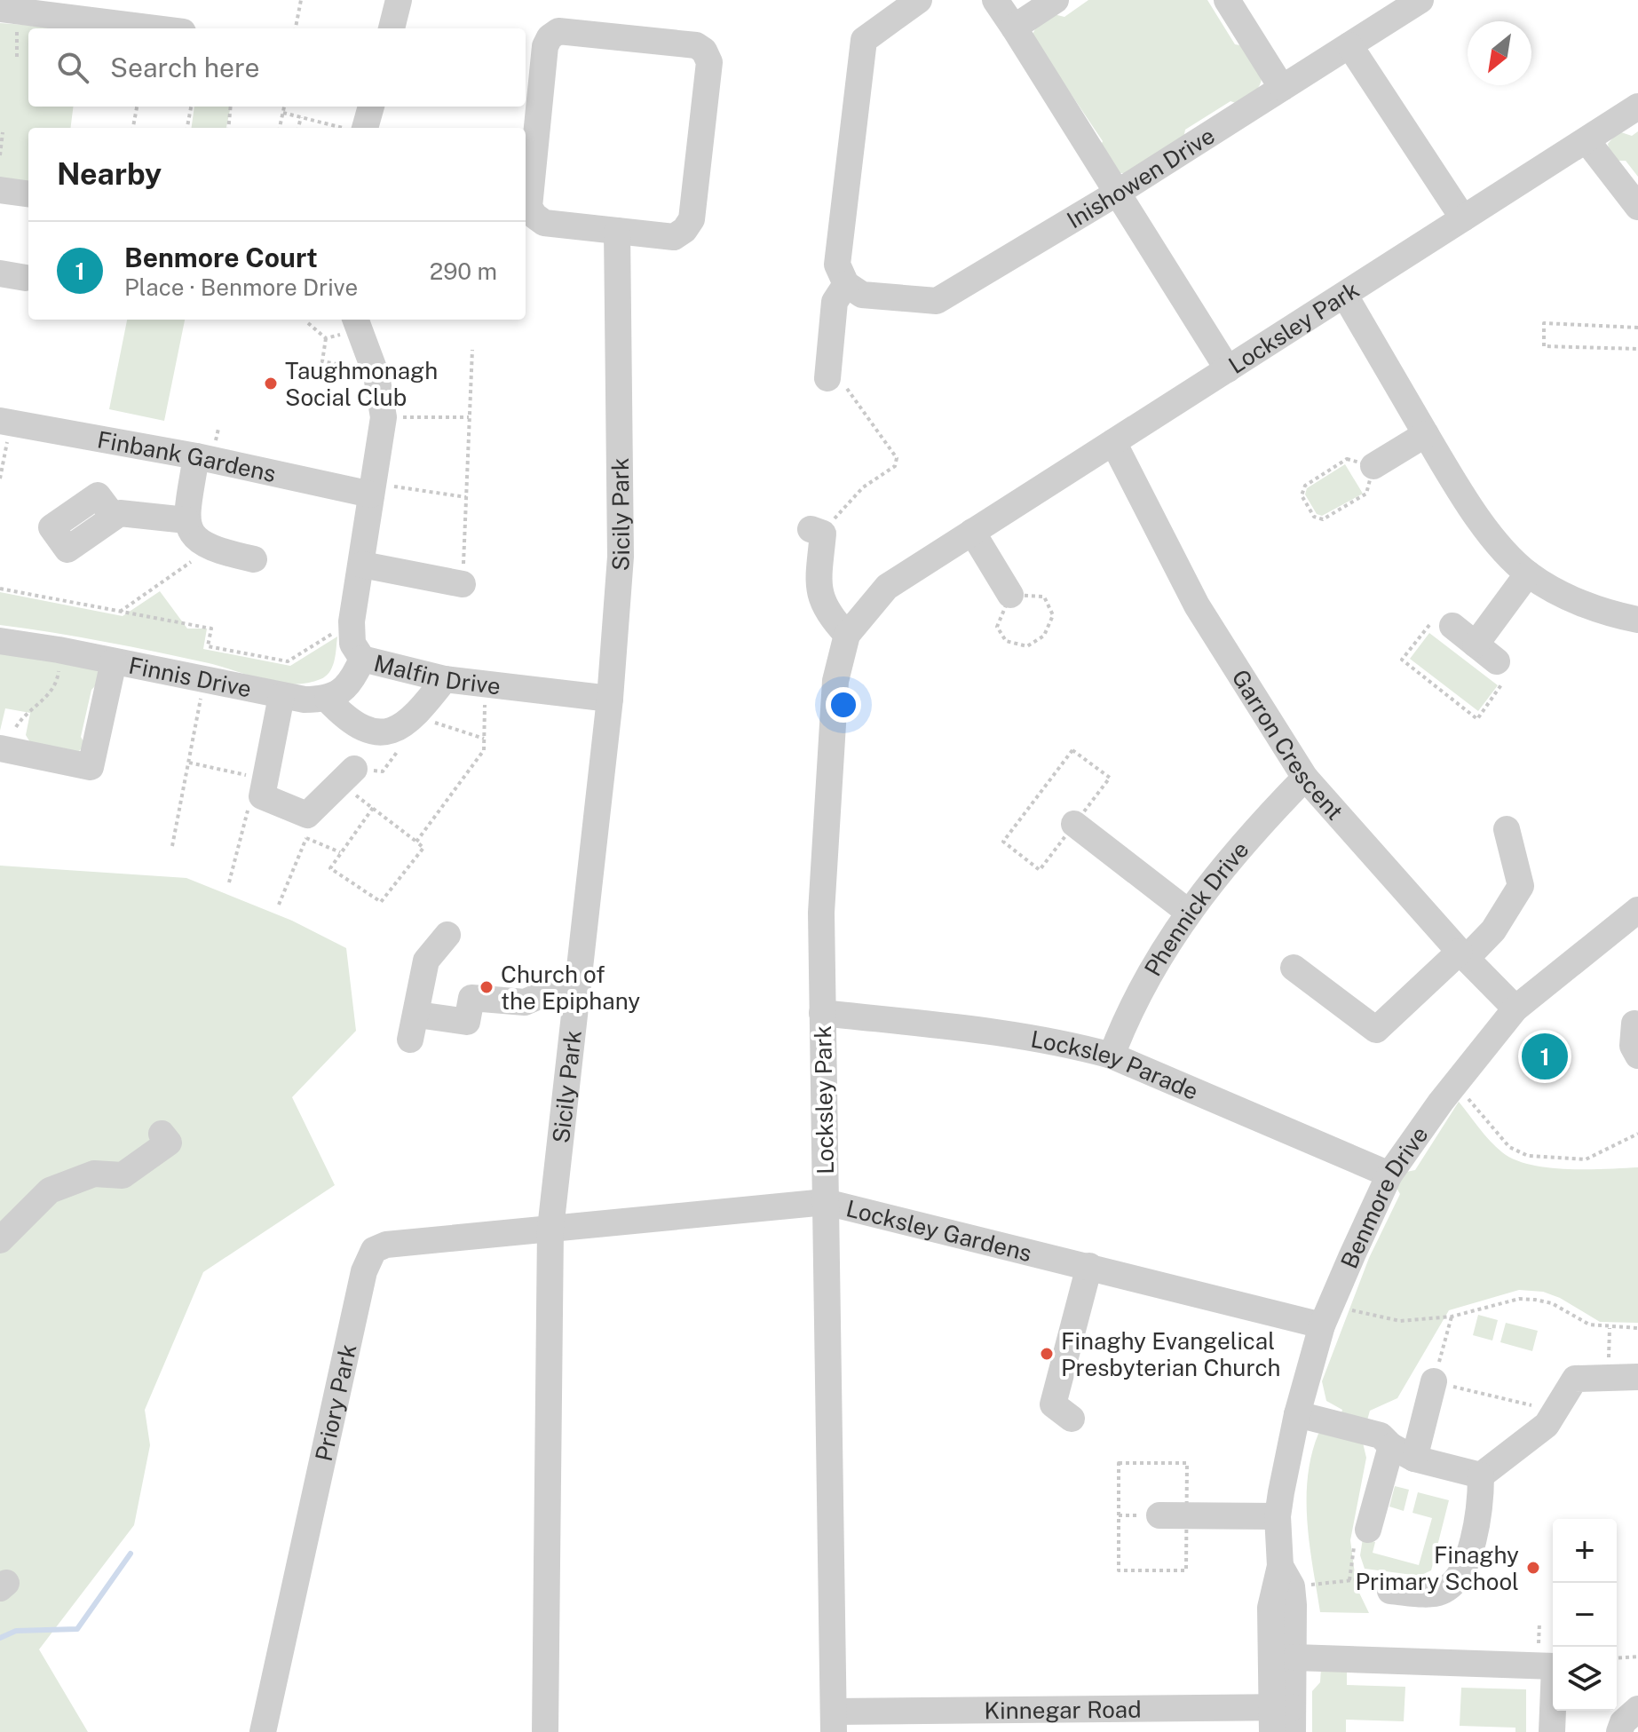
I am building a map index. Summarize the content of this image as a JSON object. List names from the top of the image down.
{
  "streets": {
    "street": [
      "Inishowen Drive",
      "Locksley Park",
      "Finbank Gardens",
      "Sicily Park",
      "Malfin Drive",
      "Finnis Drive",
      "Garron Crescent",
      "Phennick Drive",
      "Locksley Parade",
      "Benmore Drive",
      "Locksley Gardens",
      "Priory Park",
      "Kinnegar Road"
    ]
  },
  "crossings": [
    ["Locksley Park", "Garron Crescent"],
    ["Locksley Park", "Locksley Parade"],
    ["Locksley Park", "Locksley Gardens"],
    ["Locksley Park", "Kinnegar Road"],
    ["Finbank Gardens", "Malfin Drive"],
    ["Sicily Park", "Malfin Drive"],
    ["Sicily Park", "Locksley Gardens"],
    ["Sicily Park", "Priory Park"],
    ["Garron Crescent", "Phennick Drive"],
    ["Garron Crescent", "Benmore Drive"],
    ["Phennick Drive", "Locksley Parade"],
    ["Locksley Parade", "Benmore Drive"],
    ["Benmore Drive", "Locksley Gardens"],
    ["Benmore Drive", "Kinnegar Road"],
    ["Locksley Gardens", "Priory Park"]
  ],
  "places": [
    "Taughmonagh Social Club",
    "Church of the Epiphany",
    "Finaghy Evangelical Presbyterian Church",
    "Finaghy Primary School"
  ],
  "north": "bottom left",
  "page": {
    "search": "Search here",
    "heading": "Nearby",
    "list": [
      {
        "mark": "1",
        "name": "Benmore Court",
        "note": "Place · Benmore Drive",
        "value": "290 m"
      }
    ],
    "pins": "1",
    "map_buttons": ["+", "−"]
  }
}
